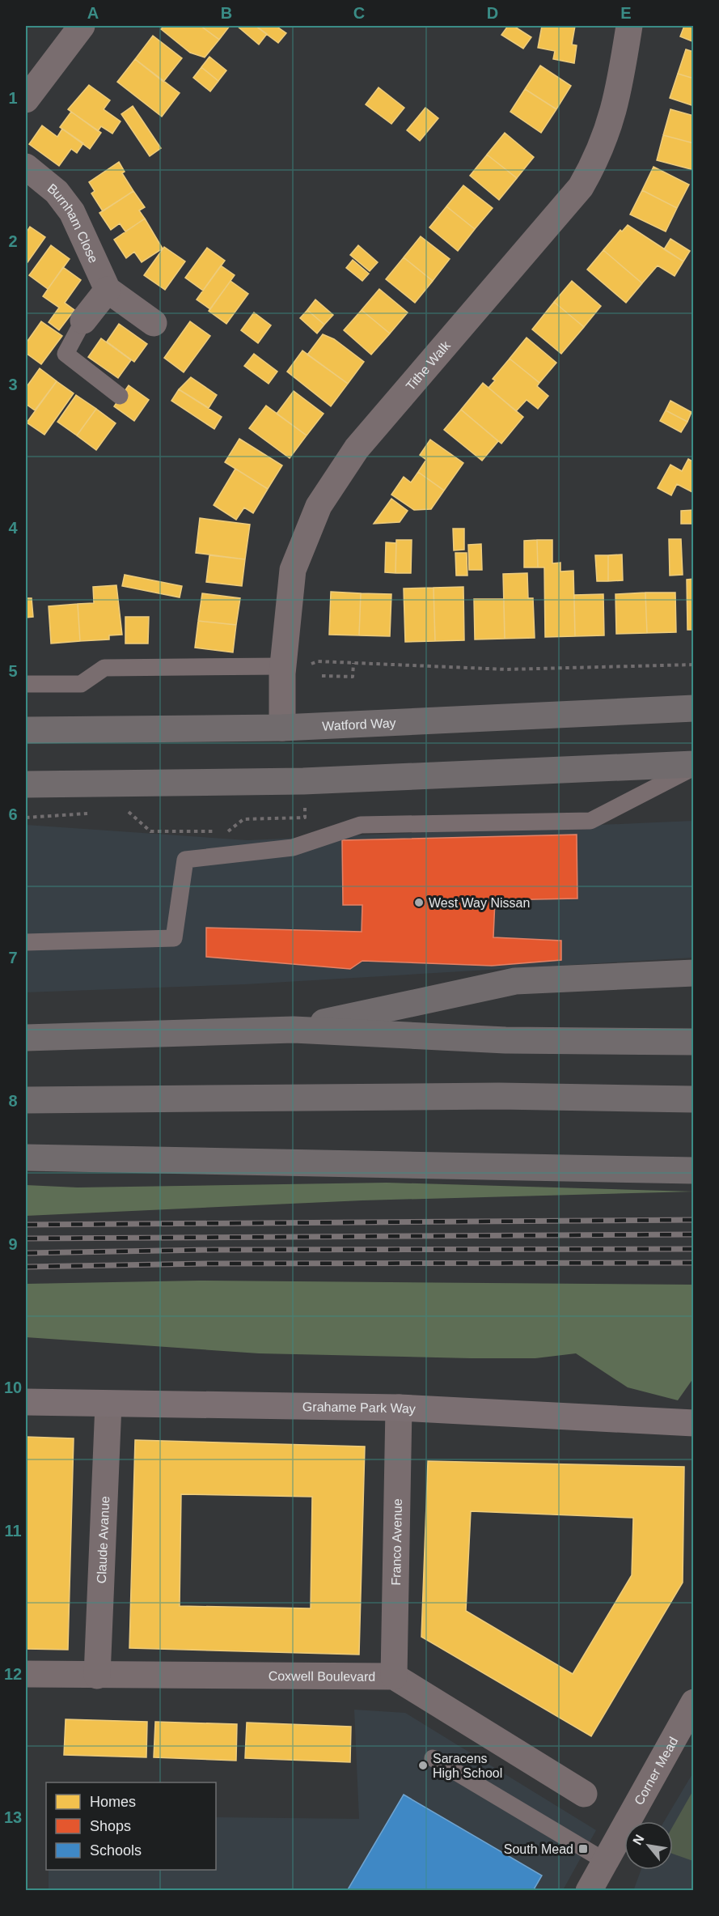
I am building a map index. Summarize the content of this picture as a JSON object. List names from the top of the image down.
{
  "streets": {
    "highway": ["Watford Way"],
    "street": [
      "Burnham Close",
      "Tithe Walk",
      "Grahame Park Way",
      "Claude Avanue",
      "Franco Avenue",
      "Coxwell Boulevard",
      "Corner Mead"
    ]
  },
  "crossings": [
    ["Tithe Walk", "Watford Way"],
    ["Grahame Park Way", "Claude Avanue"],
    ["Grahame Park Way", "Franco Avenue"],
    ["Claude Avanue", "Coxwell Boulevard"],
    ["Franco Avenue", "Coxwell Boulevard"]
  ],
  "places": {
    "other": ["West Way Nissan", "Saracens High School"],
    "transit": ["South Mead"]
  },
  "legend": ["Homes", "Shops", "Schools"],
  "north": "top left",
  "grid": {
    "columns": [
      "A",
      "B",
      "C",
      "D",
      "E"
    ],
    "rows": [
      "1",
      "2",
      "3",
      "4",
      "5",
      "6",
      "7",
      "8",
      "9",
      "10",
      "11",
      "12",
      "13"
    ]
  }
}
